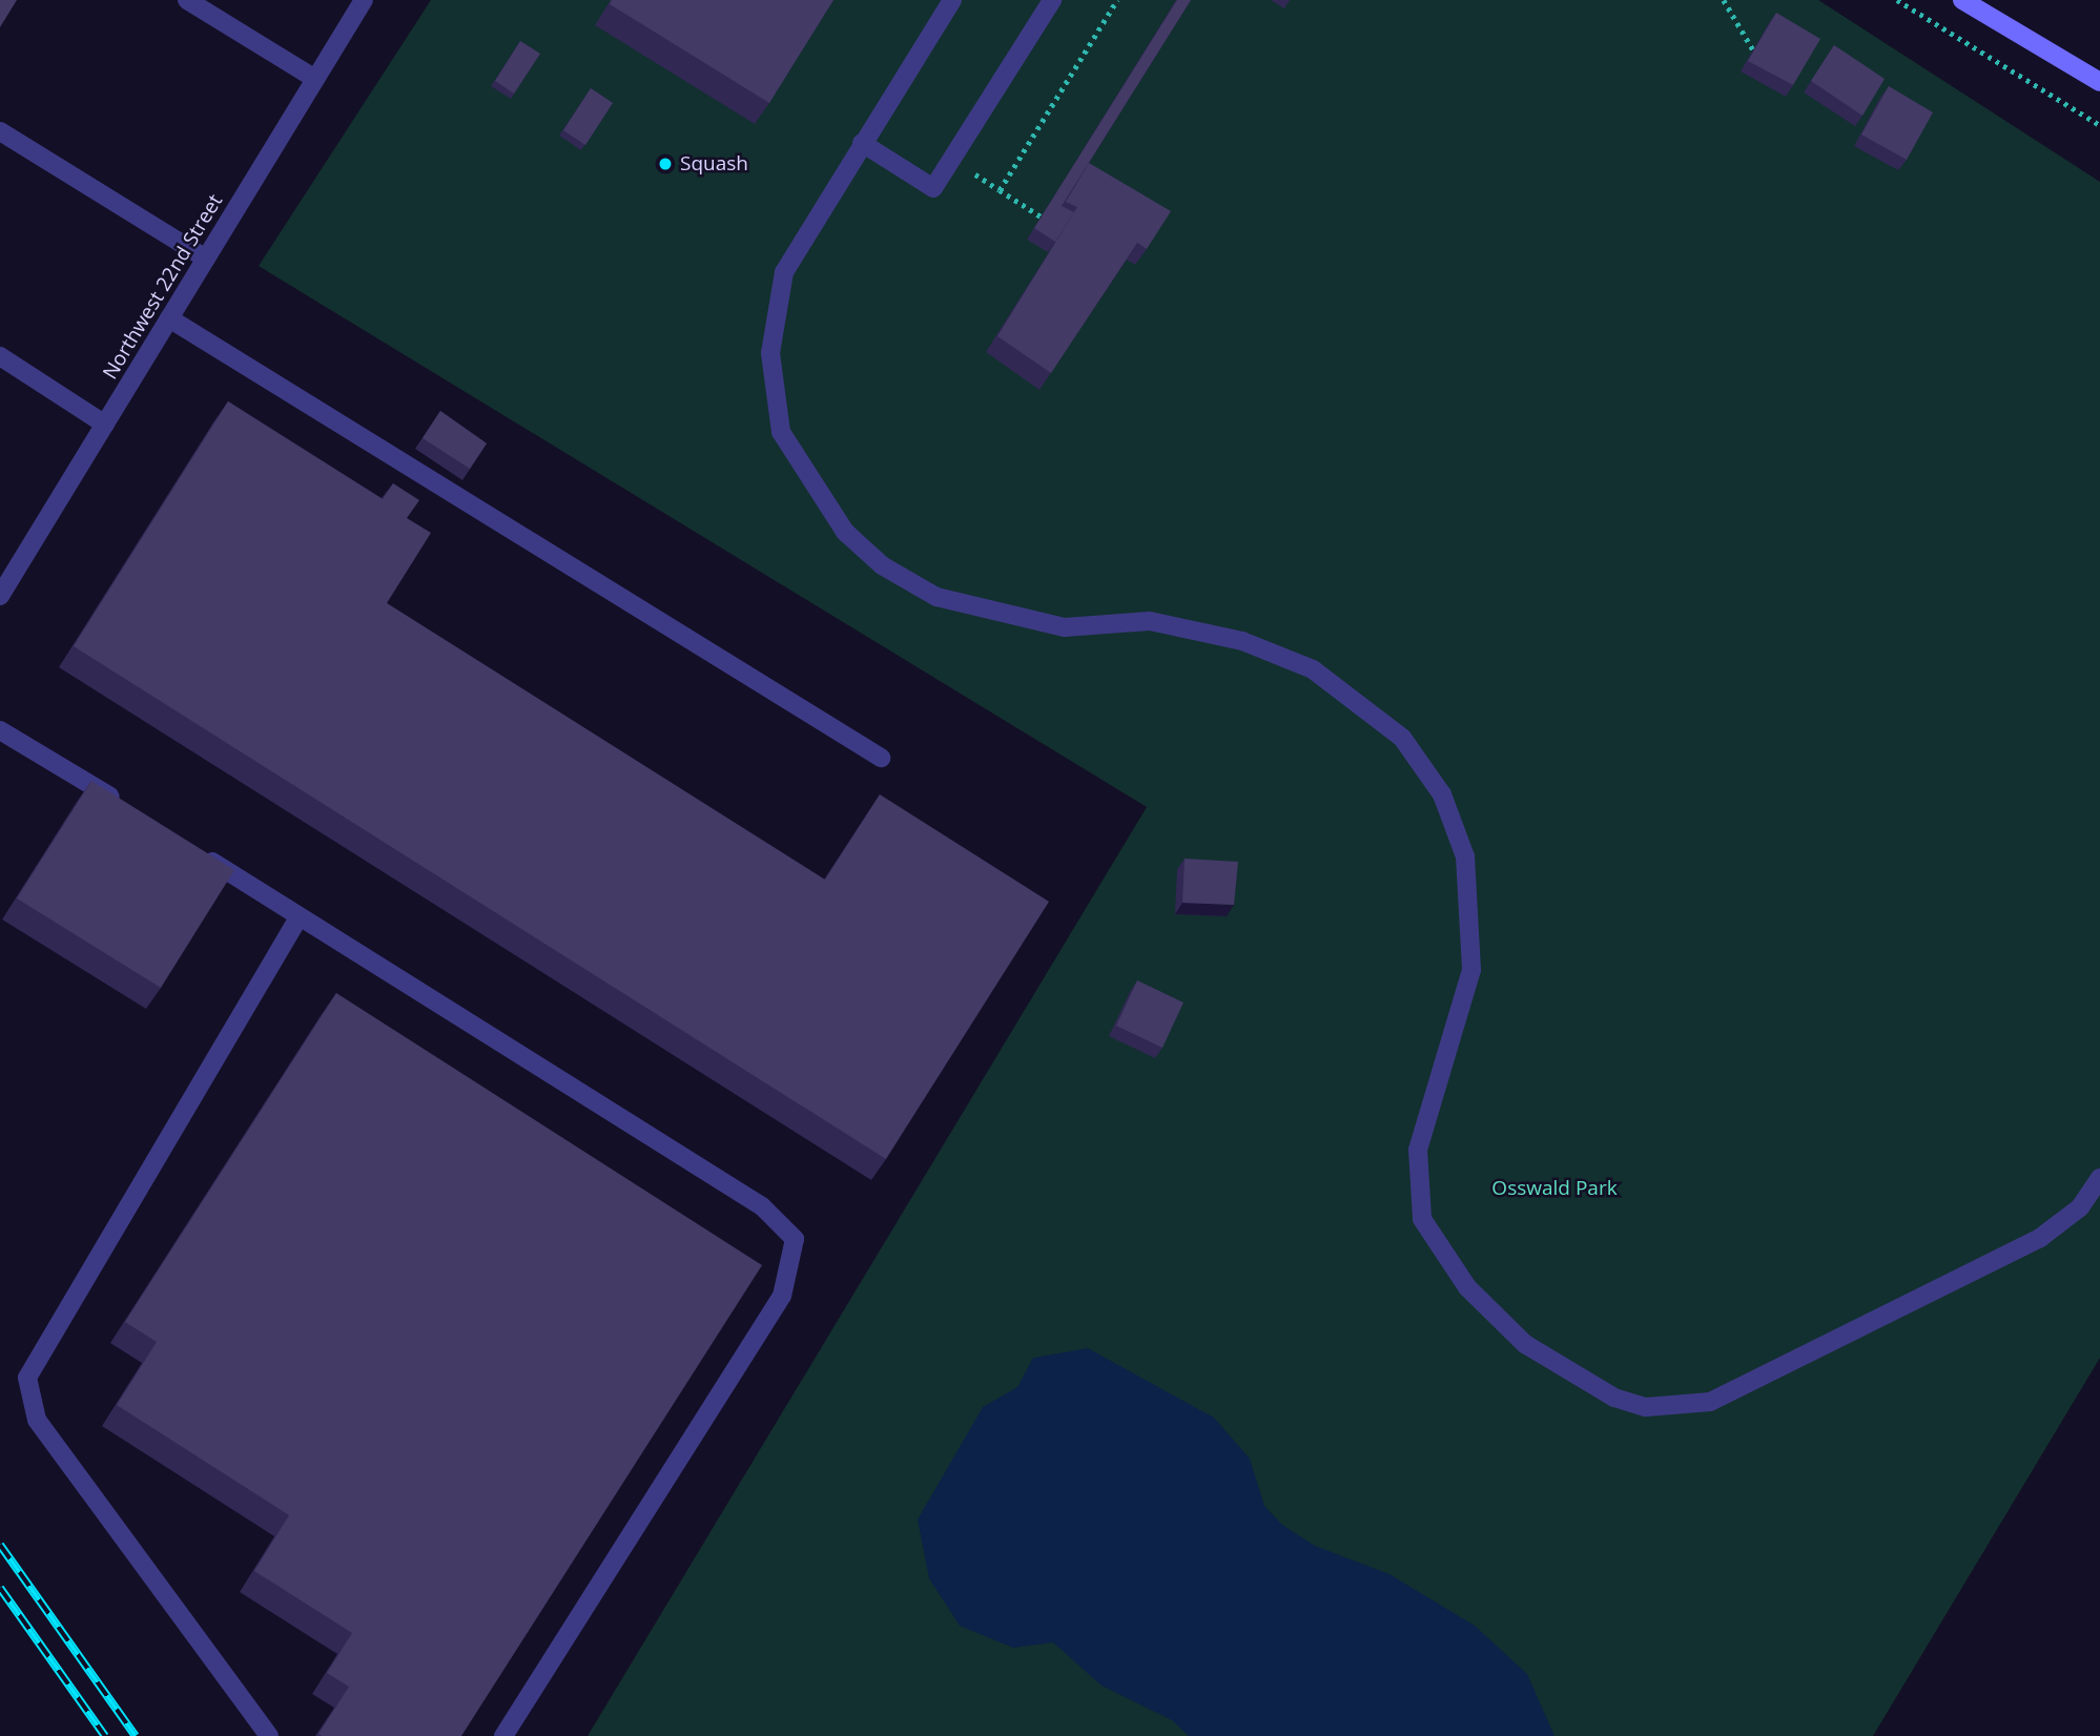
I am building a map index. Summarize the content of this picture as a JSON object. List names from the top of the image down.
{
  "streets": {
    "street": ["Northwest 22nd Street"]
  },
  "parks": ["Osswald Park"],
  "places": ["Squash"]
}
